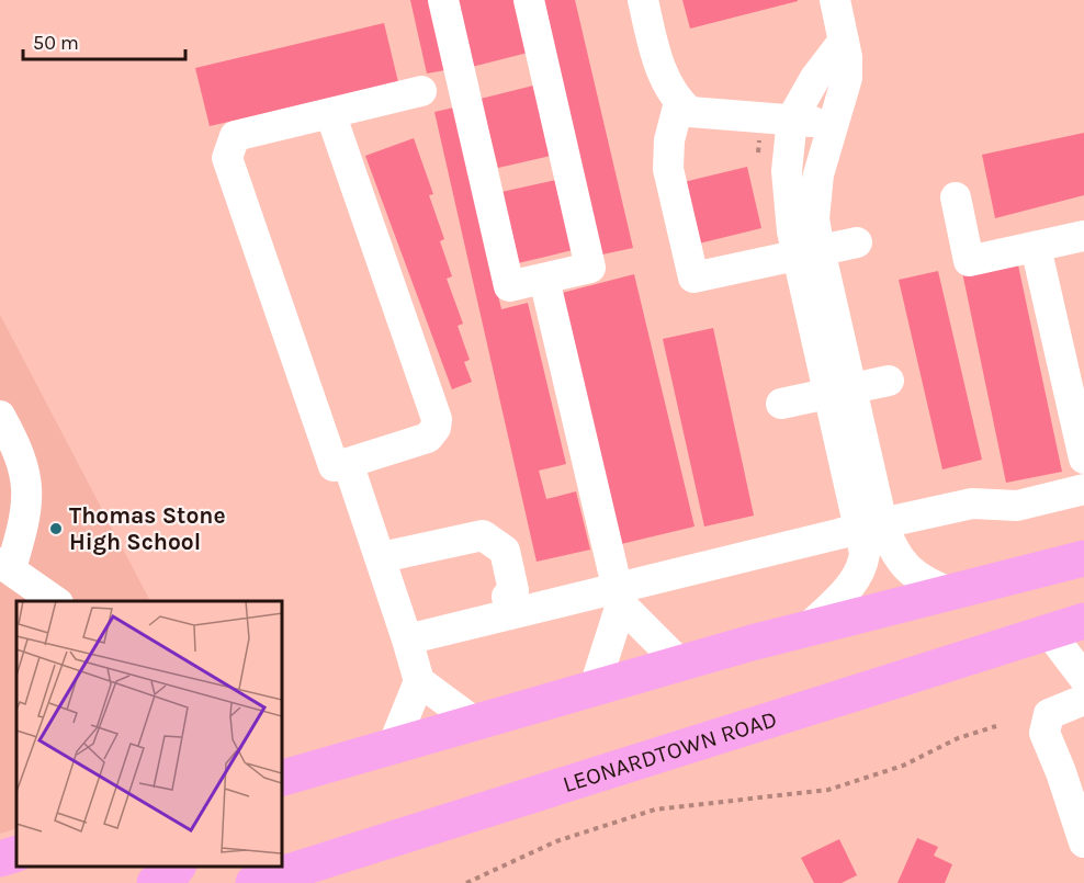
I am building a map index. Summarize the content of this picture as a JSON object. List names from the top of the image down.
{
  "streets": {
    "highway": ["LEONARDTOWN ROAD"]
  },
  "places": ["Thomas Stone High School"],
  "scale_bar": "50 m"
}
